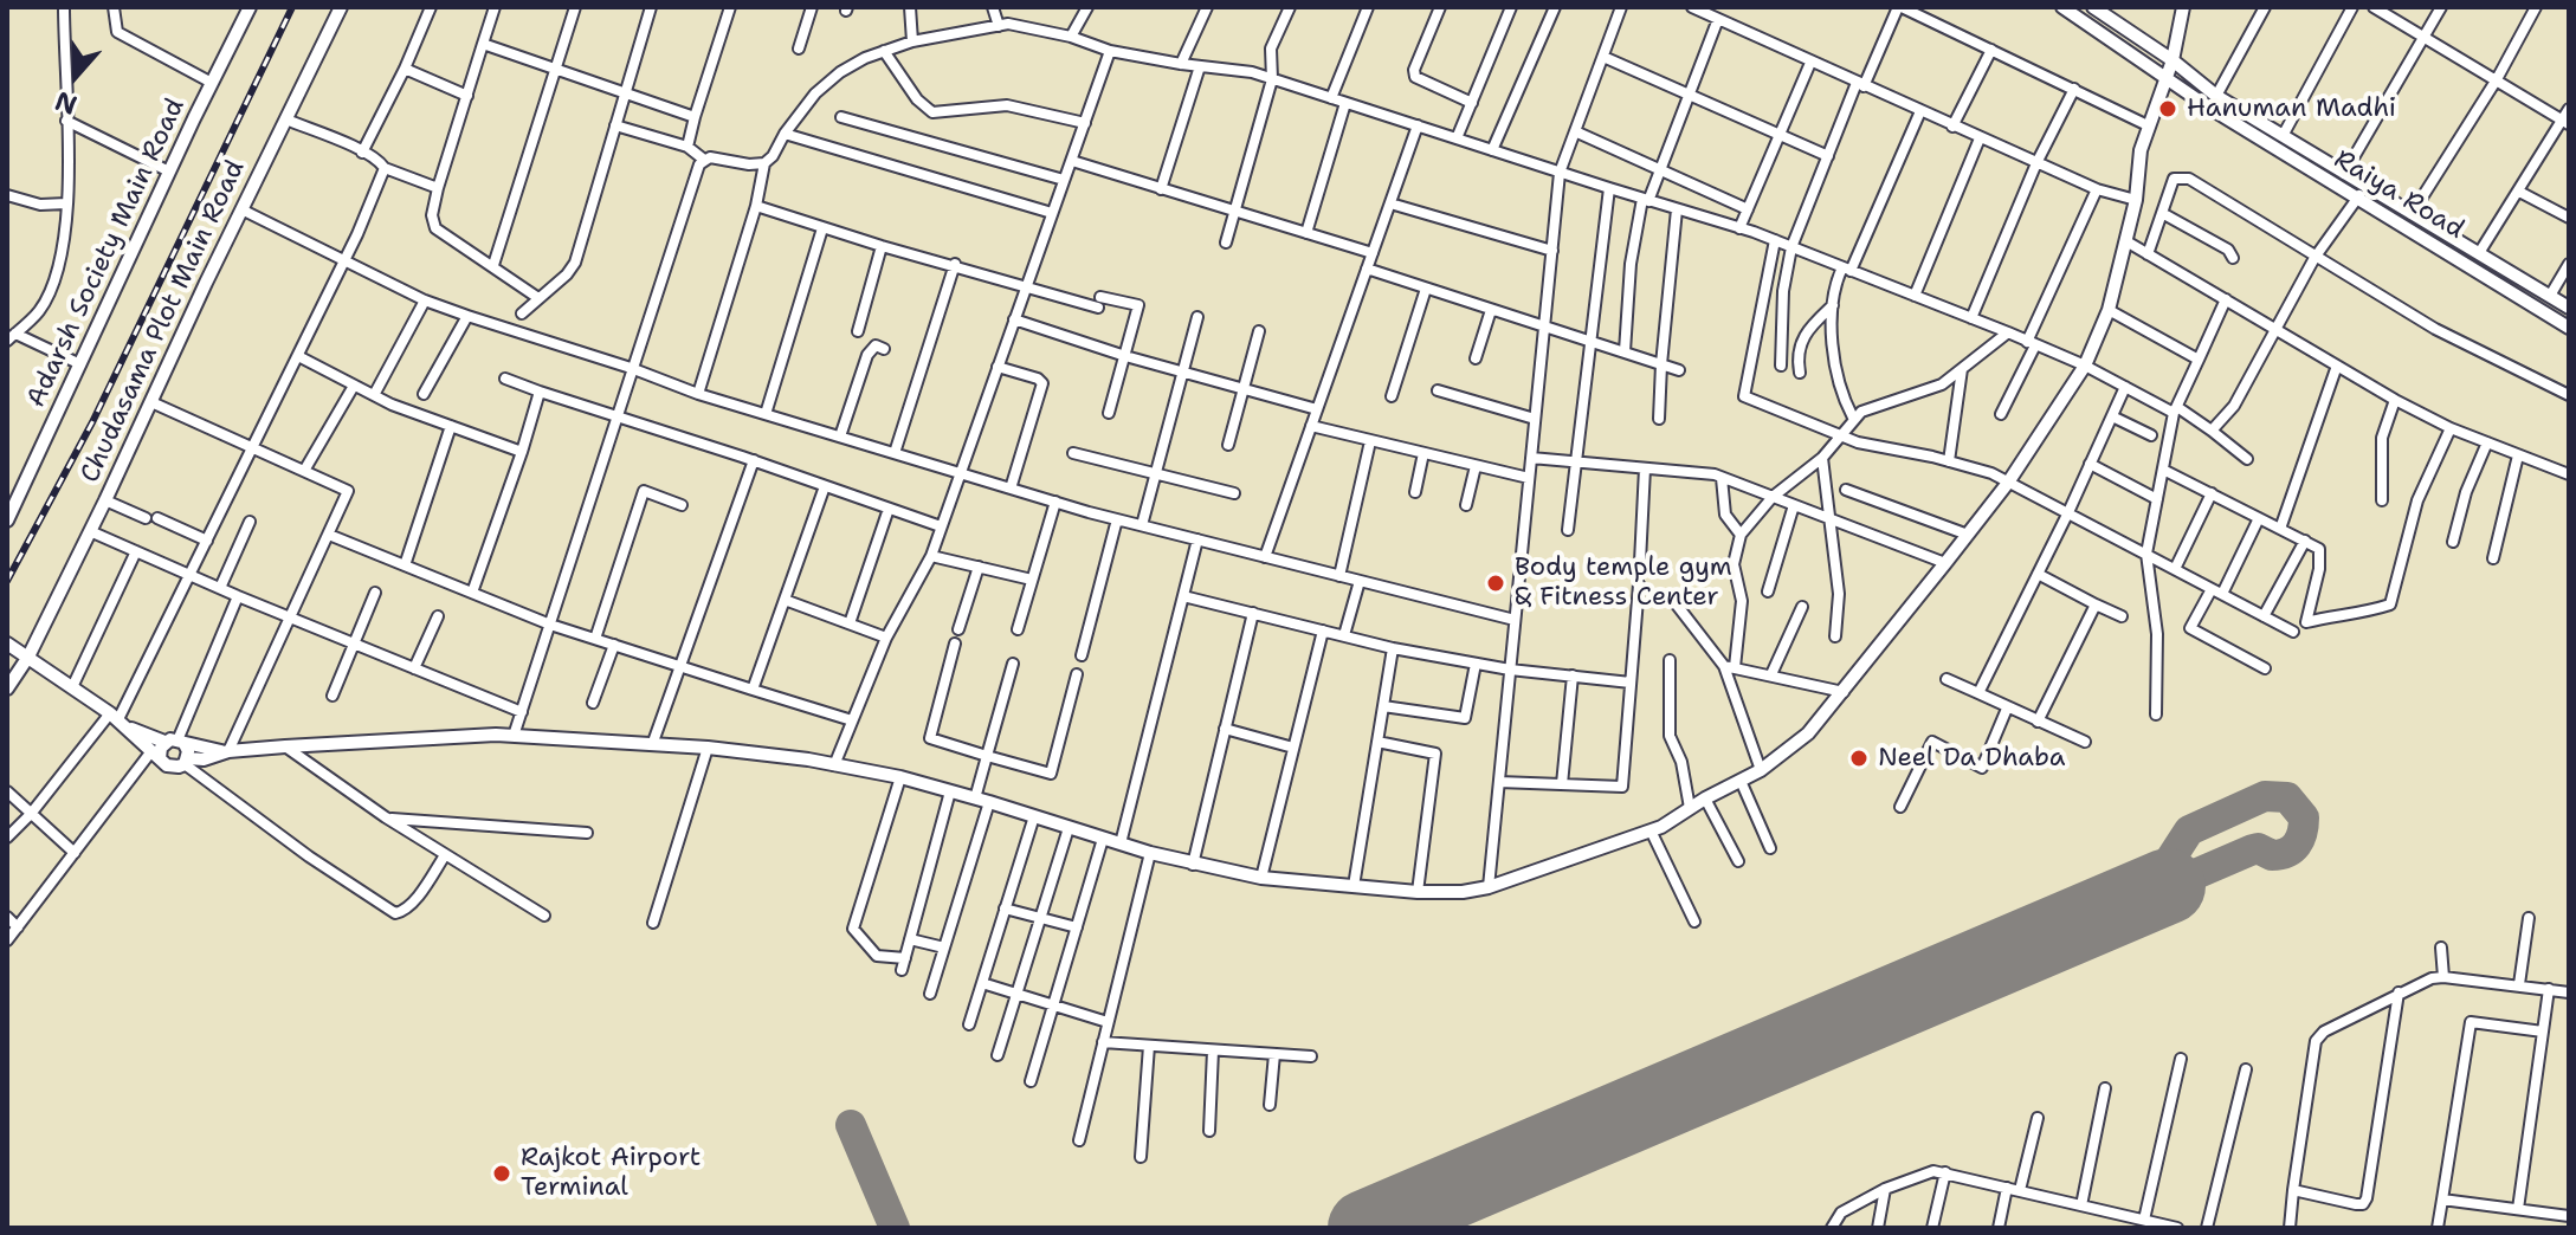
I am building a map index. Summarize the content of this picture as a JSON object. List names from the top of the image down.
{
  "streets": {
    "street": ["Raiya Road", "Adarsh Society Main Road", "Chudasama Plot Main Road"]
  },
  "places": [
    "Hanuman Madhi",
    "Body temple gym & Fitness Center",
    "Neel Da Dhaba",
    "Rajkot Airport Terminal"
  ],
  "north": "bottom"
}
